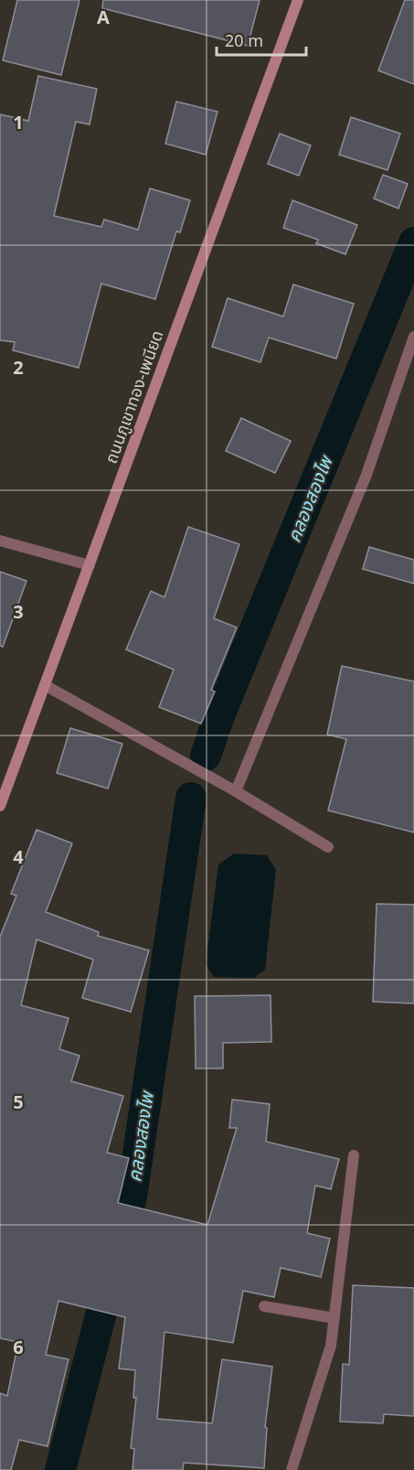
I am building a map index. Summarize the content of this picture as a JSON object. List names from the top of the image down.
{
  "streets": {
    "street": ["ถนนภูเขาทอง-เพนียด"]
  },
  "water": ["คลองสองไพ"],
  "scale_bar": "20 m",
  "grid": {
    "columns": ["A"],
    "rows": [
      "1",
      "2",
      "3",
      "4",
      "5",
      "6"
    ]
  }
}
